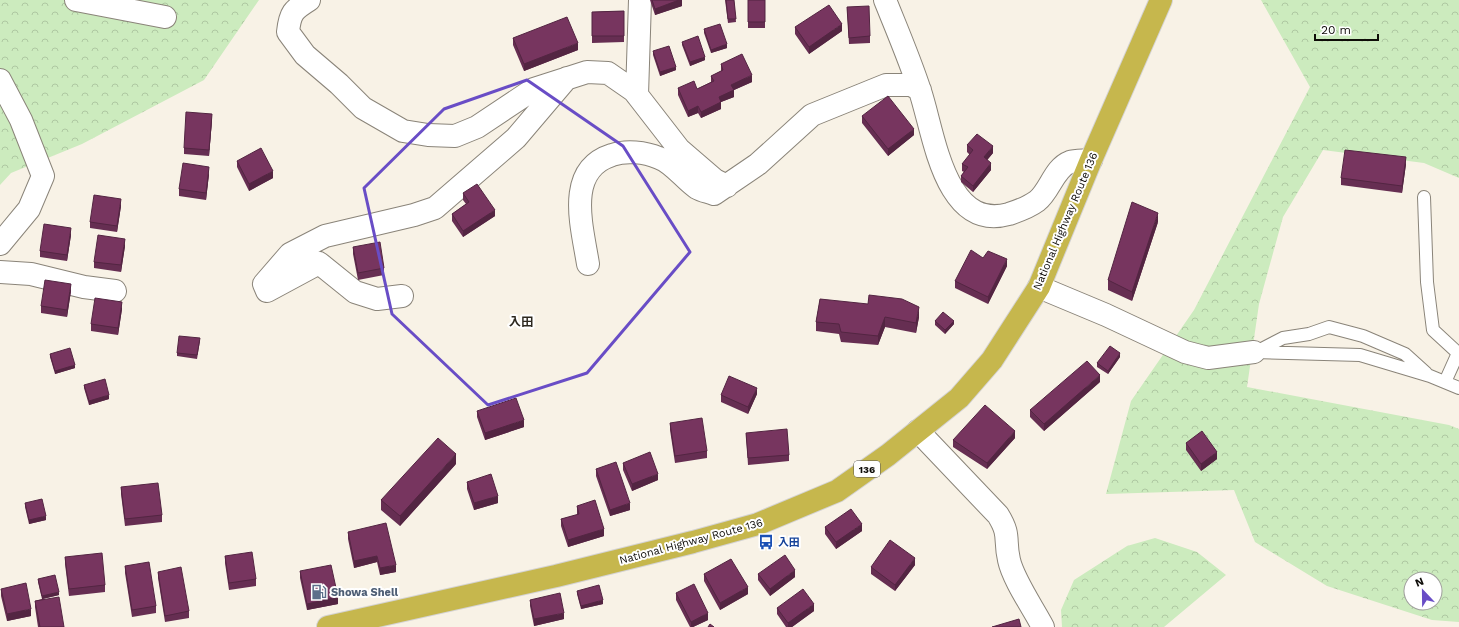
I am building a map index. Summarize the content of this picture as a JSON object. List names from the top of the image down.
{
  "streets": {
    "highway": ["National Highway Route 136", "136"]
  },
  "districts": ["入田"],
  "places": {
    "bus stop": ["入田"],
    "fuel station": ["Showa Shell"]
  },
  "scale_bar": "20 m",
  "north": "top"
}
